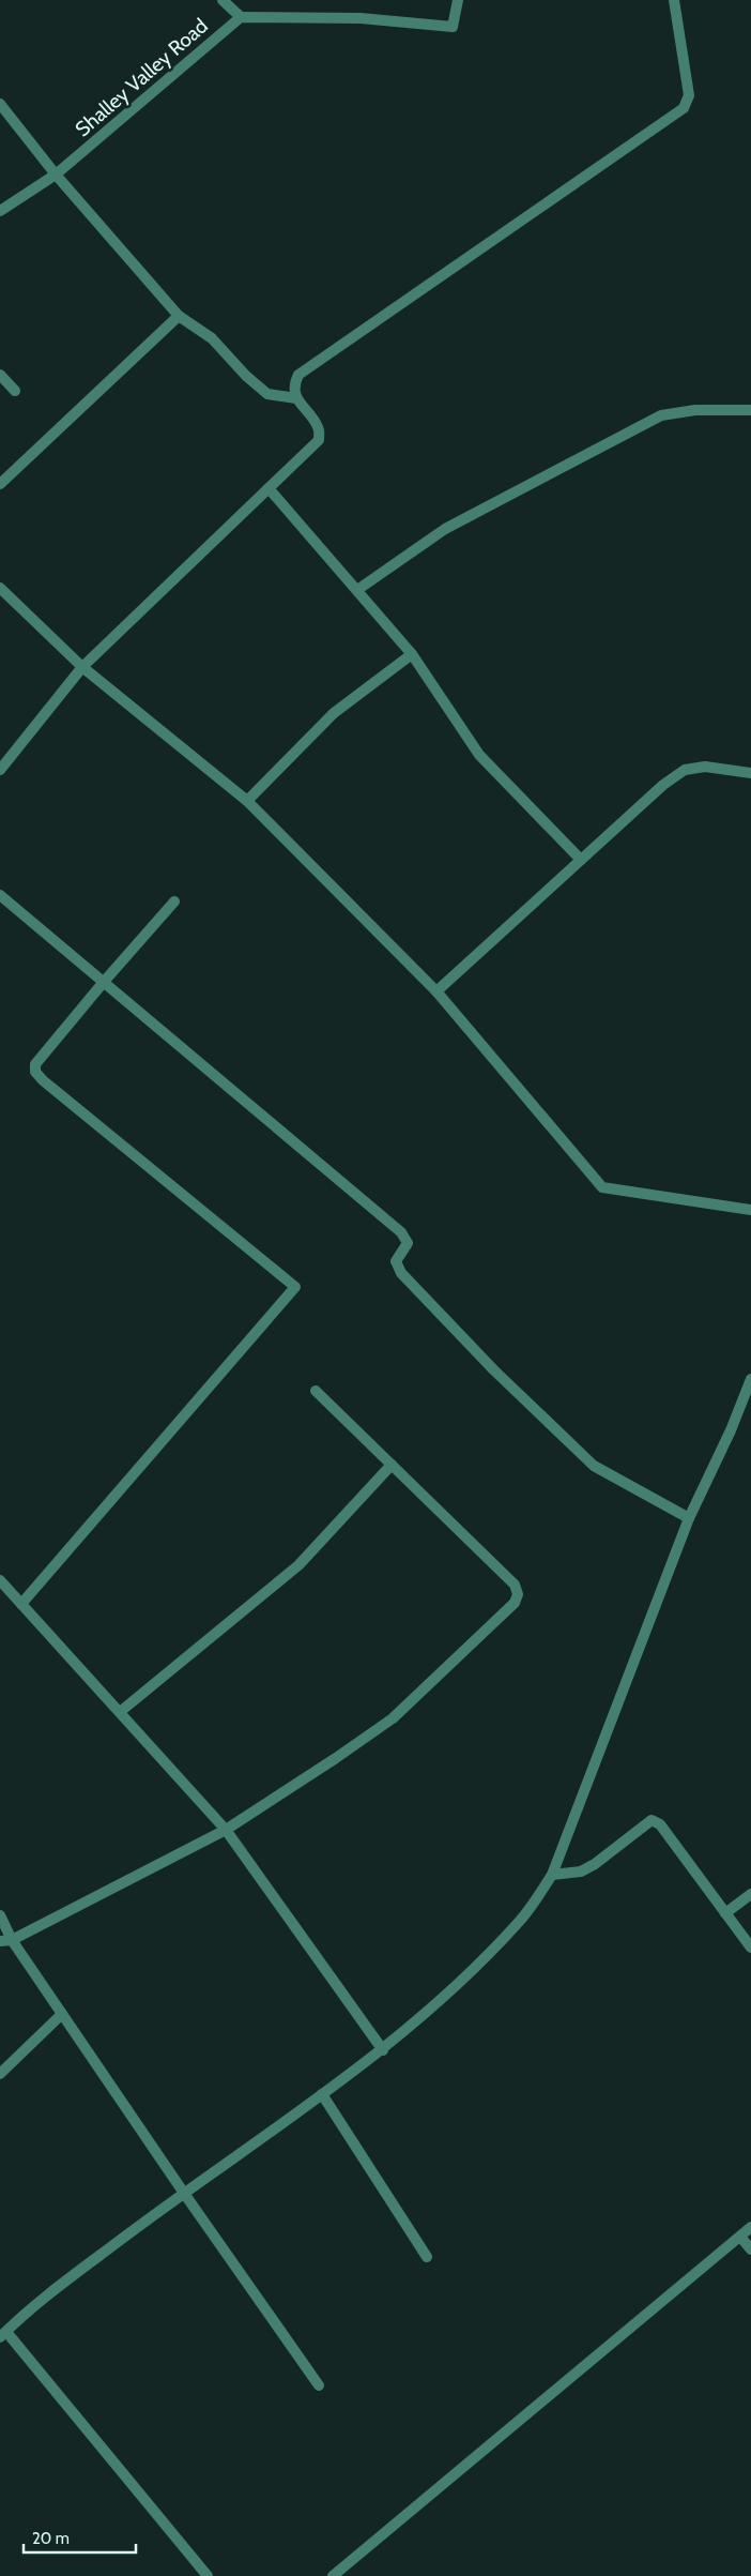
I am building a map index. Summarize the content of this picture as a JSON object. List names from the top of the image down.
{
  "streets": {
    "street": ["Shalley Valley Road"]
  },
  "scale_bar": "20 m"
}
